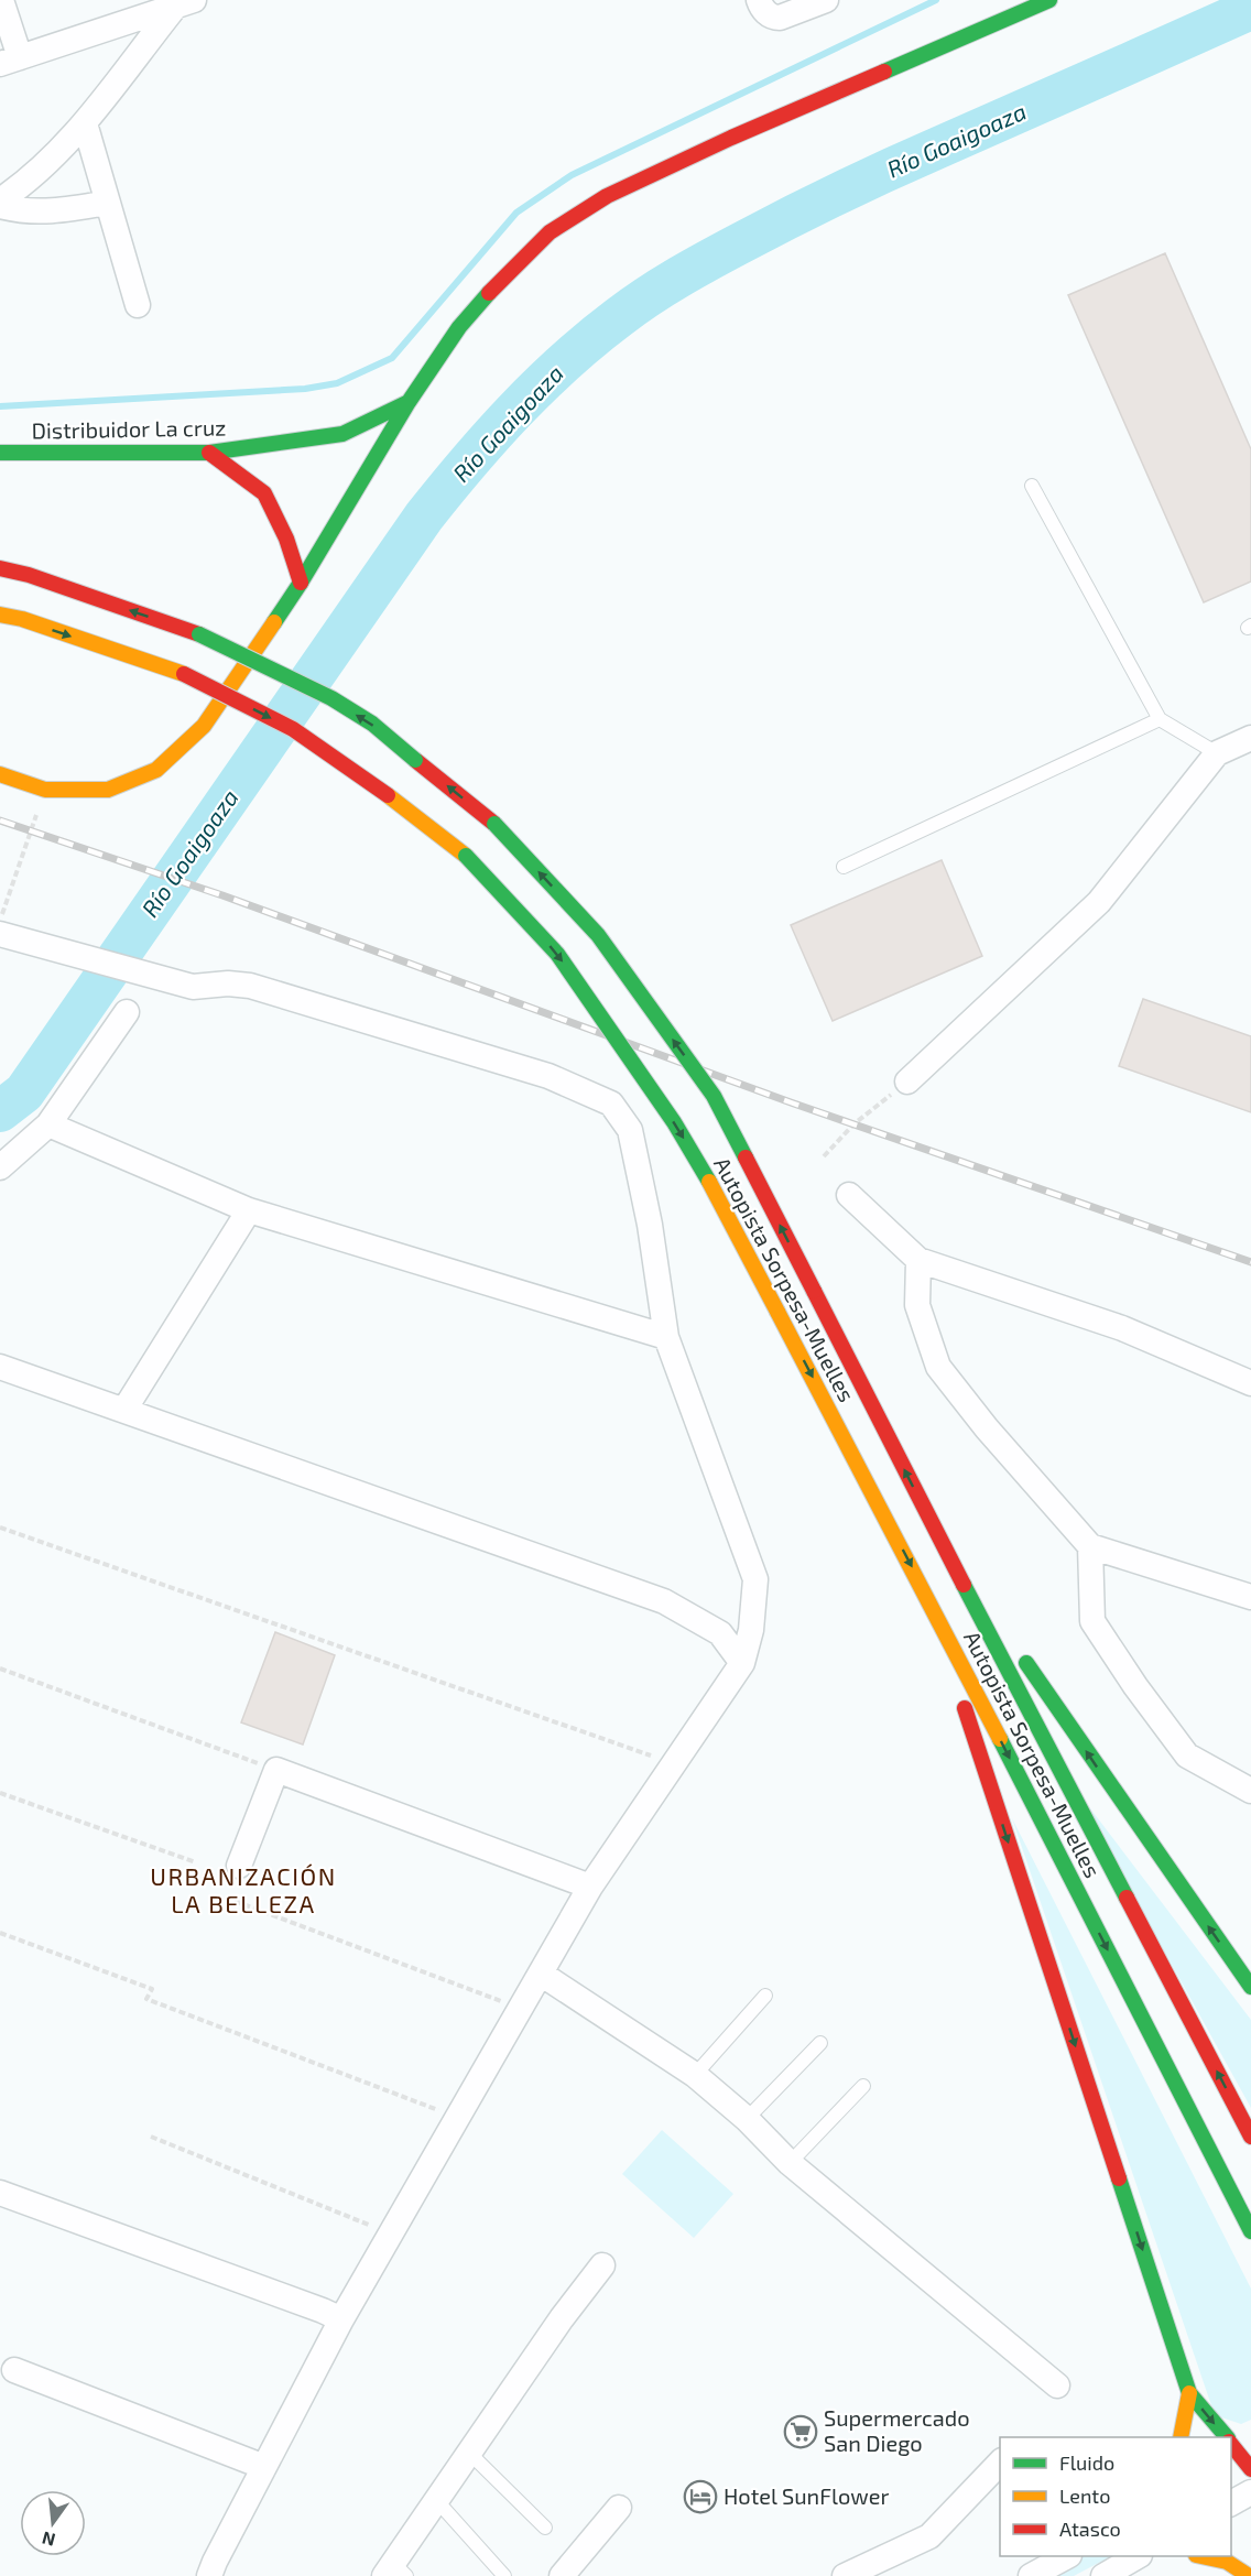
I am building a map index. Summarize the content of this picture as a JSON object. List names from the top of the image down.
{
  "streets": {
    "main road": ["Distribuidor La cruz", "Autopista Sorpesa-Muelles"]
  },
  "districts": ["URBANIZACIÓN LA BELLEZA"],
  "water": ["Río Goaigoaza"],
  "places": {
    "supermarket": ["Supermercado San Diego"],
    "hotel": ["Hotel SunFlower"]
  },
  "legend": ["Fluido", "Lento", "Atasco"],
  "north": "bottom"
}
